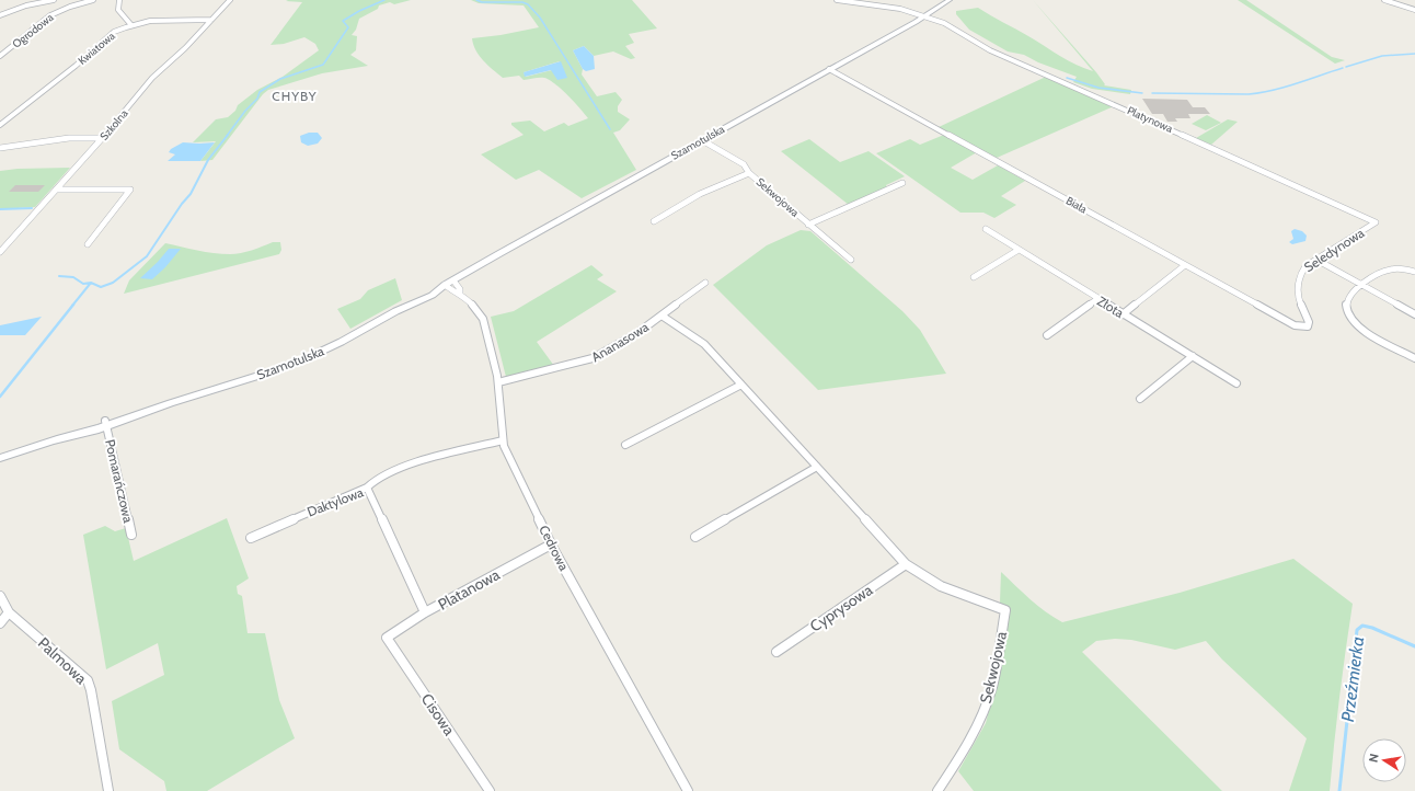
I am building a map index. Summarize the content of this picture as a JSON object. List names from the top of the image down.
{
  "streets": {
    "street": [
      "Ogrodowa",
      "Kwiatowa",
      "Platynowa",
      "Szkolna",
      "Szamotulska",
      "Sekwojowa",
      "Biała",
      "Seledynowa",
      "Złota",
      "Ananasowa",
      "Pomarańczowa",
      "Daktylowa",
      "Cedrowa",
      "Platanowa",
      "Cyprysowa",
      "Palmowa",
      "Cisowa"
    ]
  },
  "crossings": [
    ["Kwiatowa", "Szkolna"],
    ["Platynowa", "Szamotulska"],
    ["Platynowa", "Seledynowa"],
    ["Szamotulska", "Sekwojowa"],
    ["Szamotulska", "Biała"],
    ["Szamotulska", "Pomarańczowa"],
    ["Szamotulska", "Cedrowa"],
    ["Sekwojowa", "Cyprysowa"],
    ["Biała", "Seledynowa"],
    ["Ananasowa", "Cedrowa"],
    ["Daktylowa", "Platanowa"],
    ["Cedrowa", "Platanowa"],
    ["Platanowa", "Cisowa"]
  ],
  "districts": ["CHYBY"],
  "water": ["Przeźmierka"],
  "north": "left"
}
